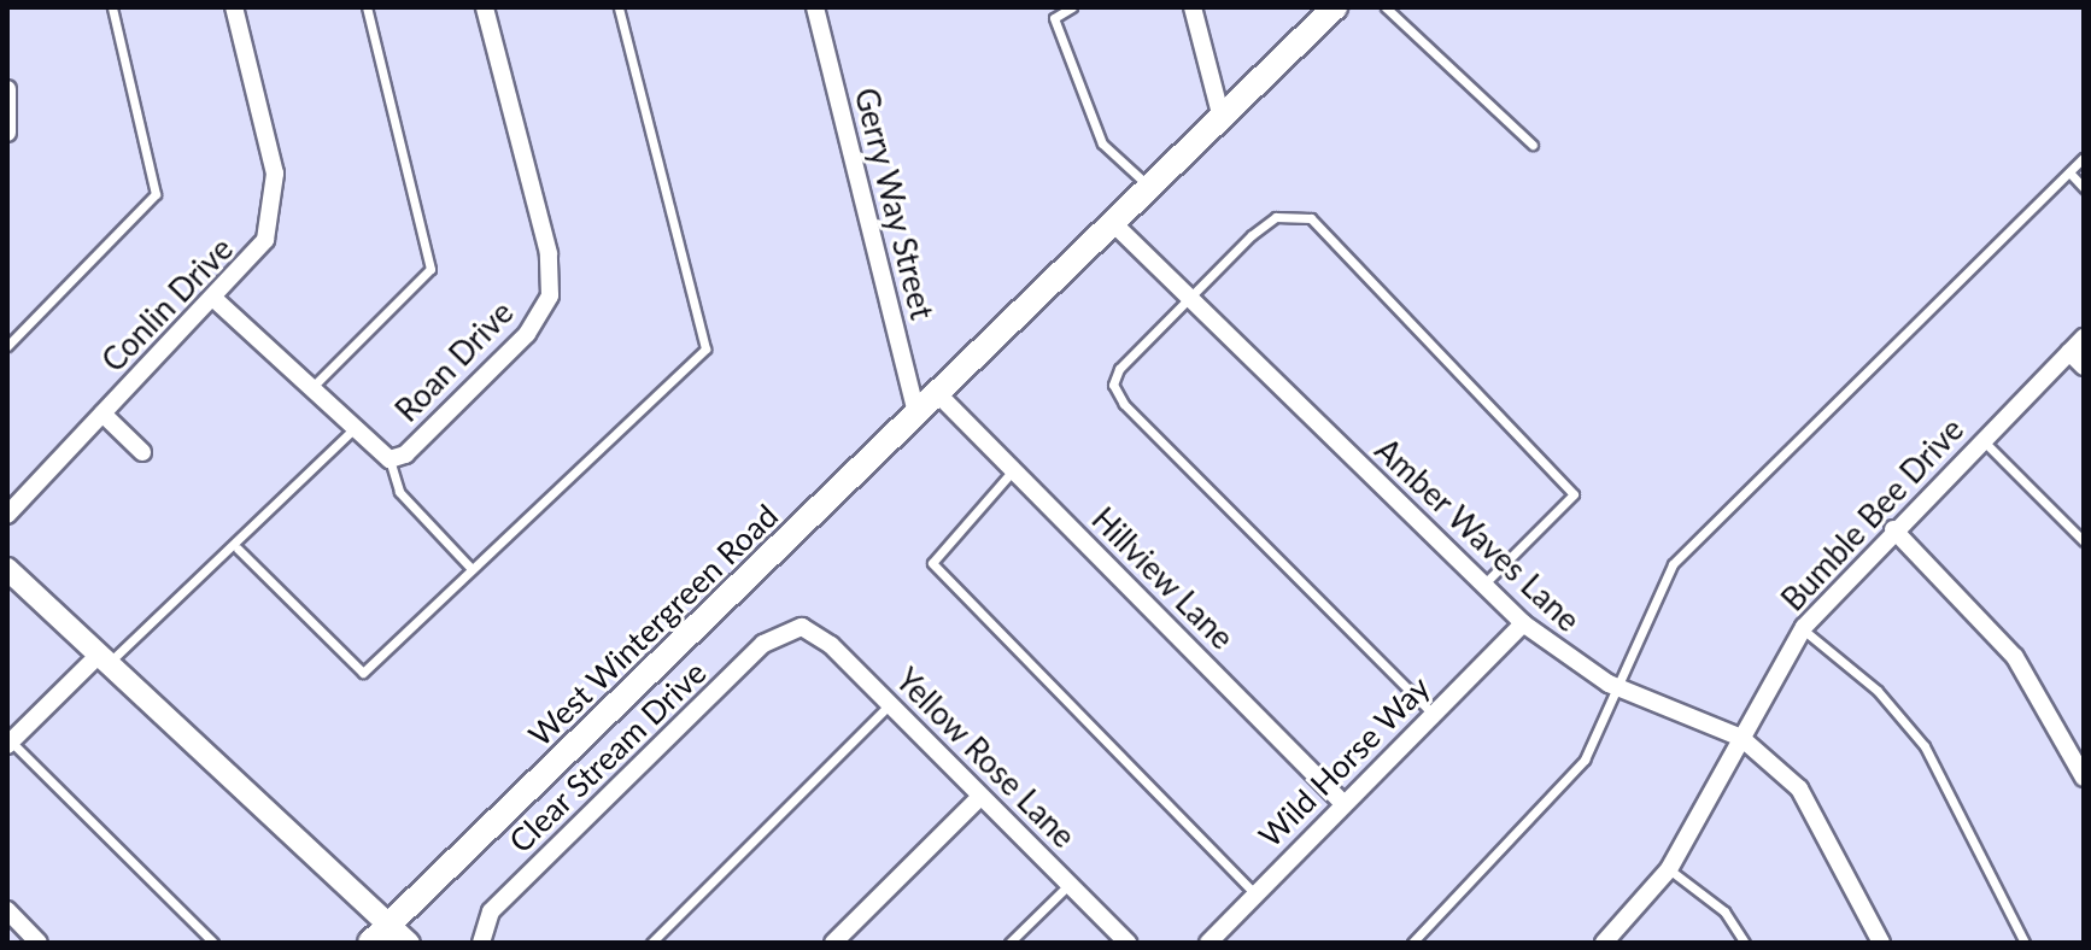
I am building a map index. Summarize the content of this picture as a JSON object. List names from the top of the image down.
{
  "streets": {
    "main road": ["West Wintergreen Road"],
    "street": [
      "Gerry Way Street",
      "Conlin Drive",
      "Roan Drive",
      "Bumble Bee Drive",
      "Amber Waves Lane",
      "Hillview Lane",
      "Clear Stream Drive",
      "Yellow Rose Lane",
      "Wild Horse Way"
    ]
  },
  "crossings": [
    ["Gerry Way Street", "West Wintergreen Road"],
    ["Conlin Drive", "Roan Drive"],
    ["Bumble Bee Drive", "Amber Waves Lane"],
    ["Amber Waves Lane", "West Wintergreen Road"],
    ["Amber Waves Lane", "Wild Horse Way"],
    ["Hillview Lane", "West Wintergreen Road"],
    ["Hillview Lane", "Wild Horse Way"],
    ["Clear Stream Drive", "Yellow Rose Lane"]
  ]
}
